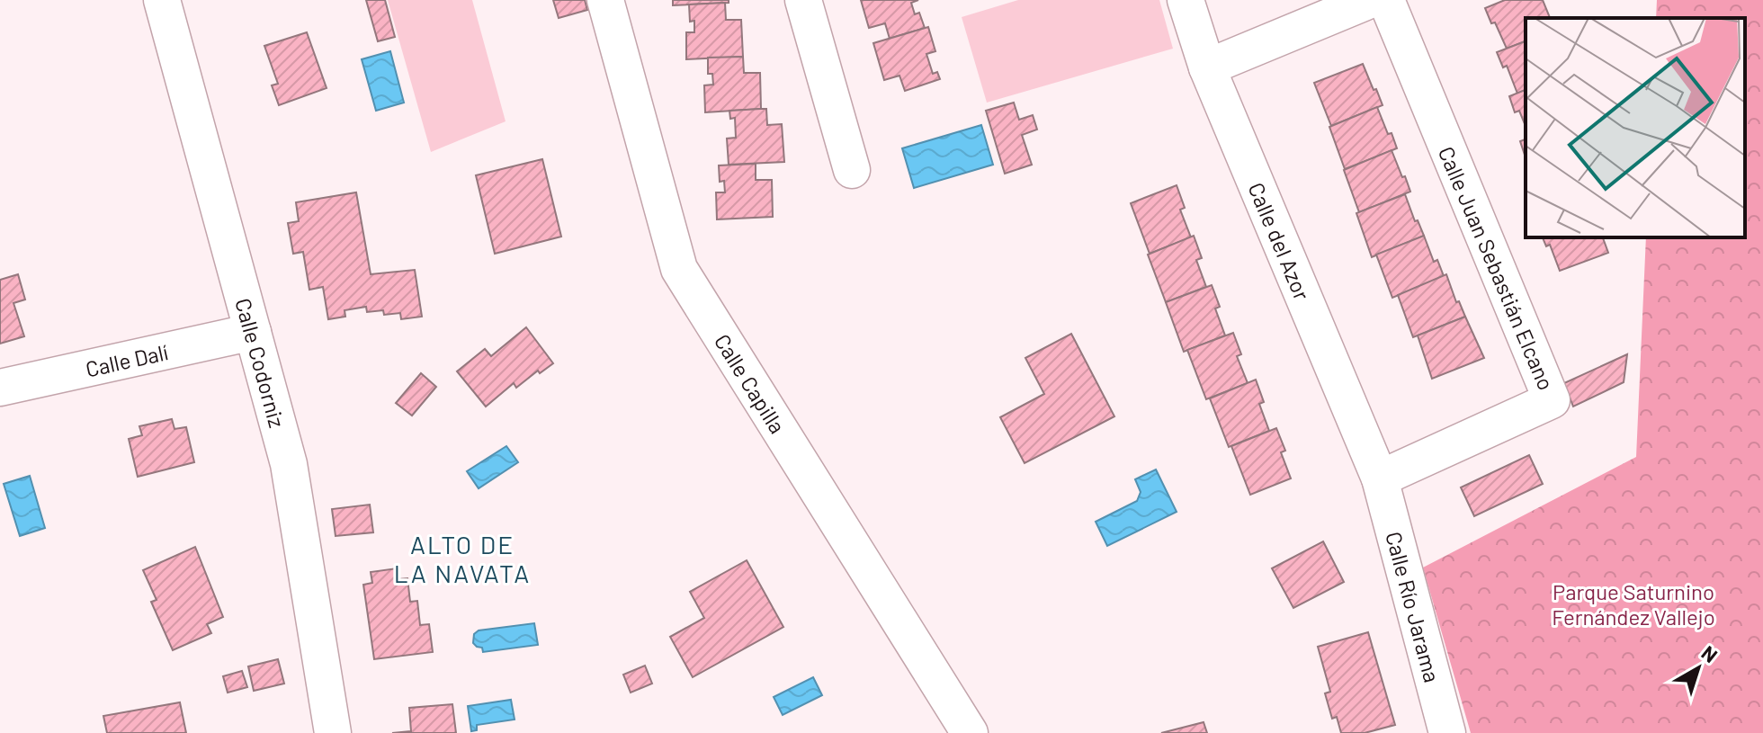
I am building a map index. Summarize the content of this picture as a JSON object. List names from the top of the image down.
{
  "streets": {
    "street": [
      "Calle del Azor",
      "Calle Juan Sebastián Elcano",
      "Calle Dalí",
      "Calle Codorniz",
      "Calle Capilla",
      "Calle Río Jarama"
    ]
  },
  "crossings": [
    ["Calle del Azor", "Calle Juan Sebastián Elcano"],
    ["Calle del Azor", "Calle Río Jarama"],
    ["Calle Juan Sebastián Elcano", "Calle Río Jarama"],
    ["Calle Dalí", "Calle Codorniz"]
  ],
  "districts": ["ALTO DE LA NAVATA"],
  "parks": ["Parque Saturnino Fernández Vallejo"],
  "north": "top right"
}
